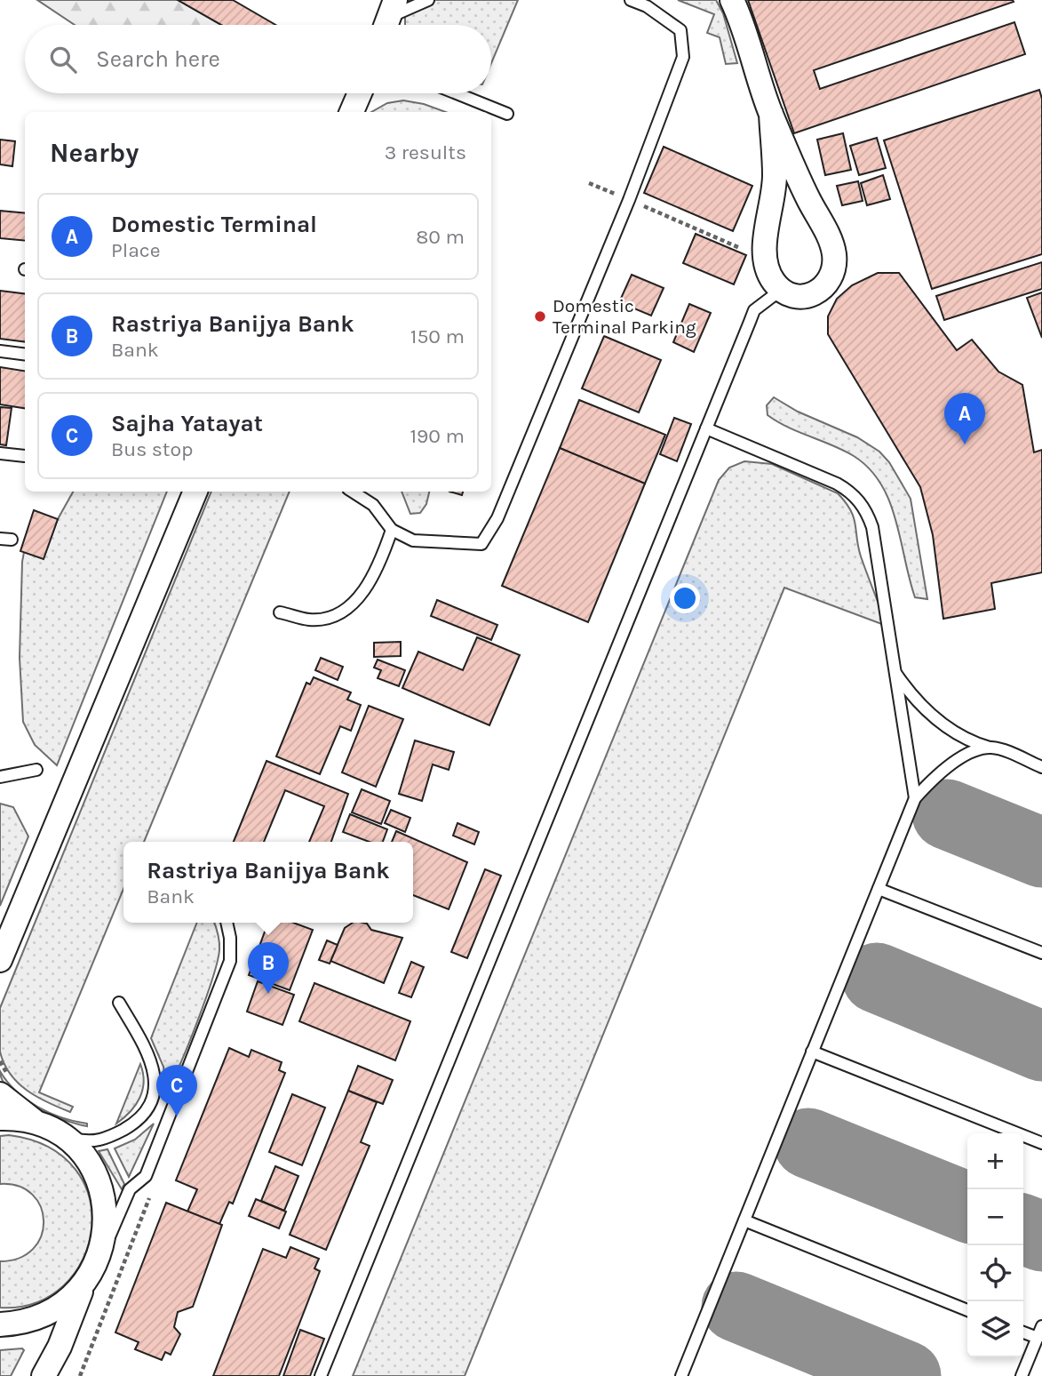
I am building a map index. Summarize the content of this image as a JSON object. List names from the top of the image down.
{
  "places": ["Domestic Terminal Parking"],
  "page": {
    "search": "Search here",
    "heading": ["Nearby", "3 results"],
    "list": [
      {
        "mark": "A",
        "name": "Domestic Terminal",
        "note": "Place",
        "value": "80 m"
      },
      {
        "mark": "B",
        "name": "Rastriya Banijya Bank",
        "note": "Bank",
        "value": "150 m"
      },
      {
        "mark": "C",
        "name": "Sajha Yatayat",
        "note": "Bus stop",
        "value": "190 m"
      }
    ],
    "pins": ["A", "B", "C"],
    "popup": ["Rastriya Banijya Bank", "Bank"],
    "map_buttons": ["+", "−"]
  }
}
